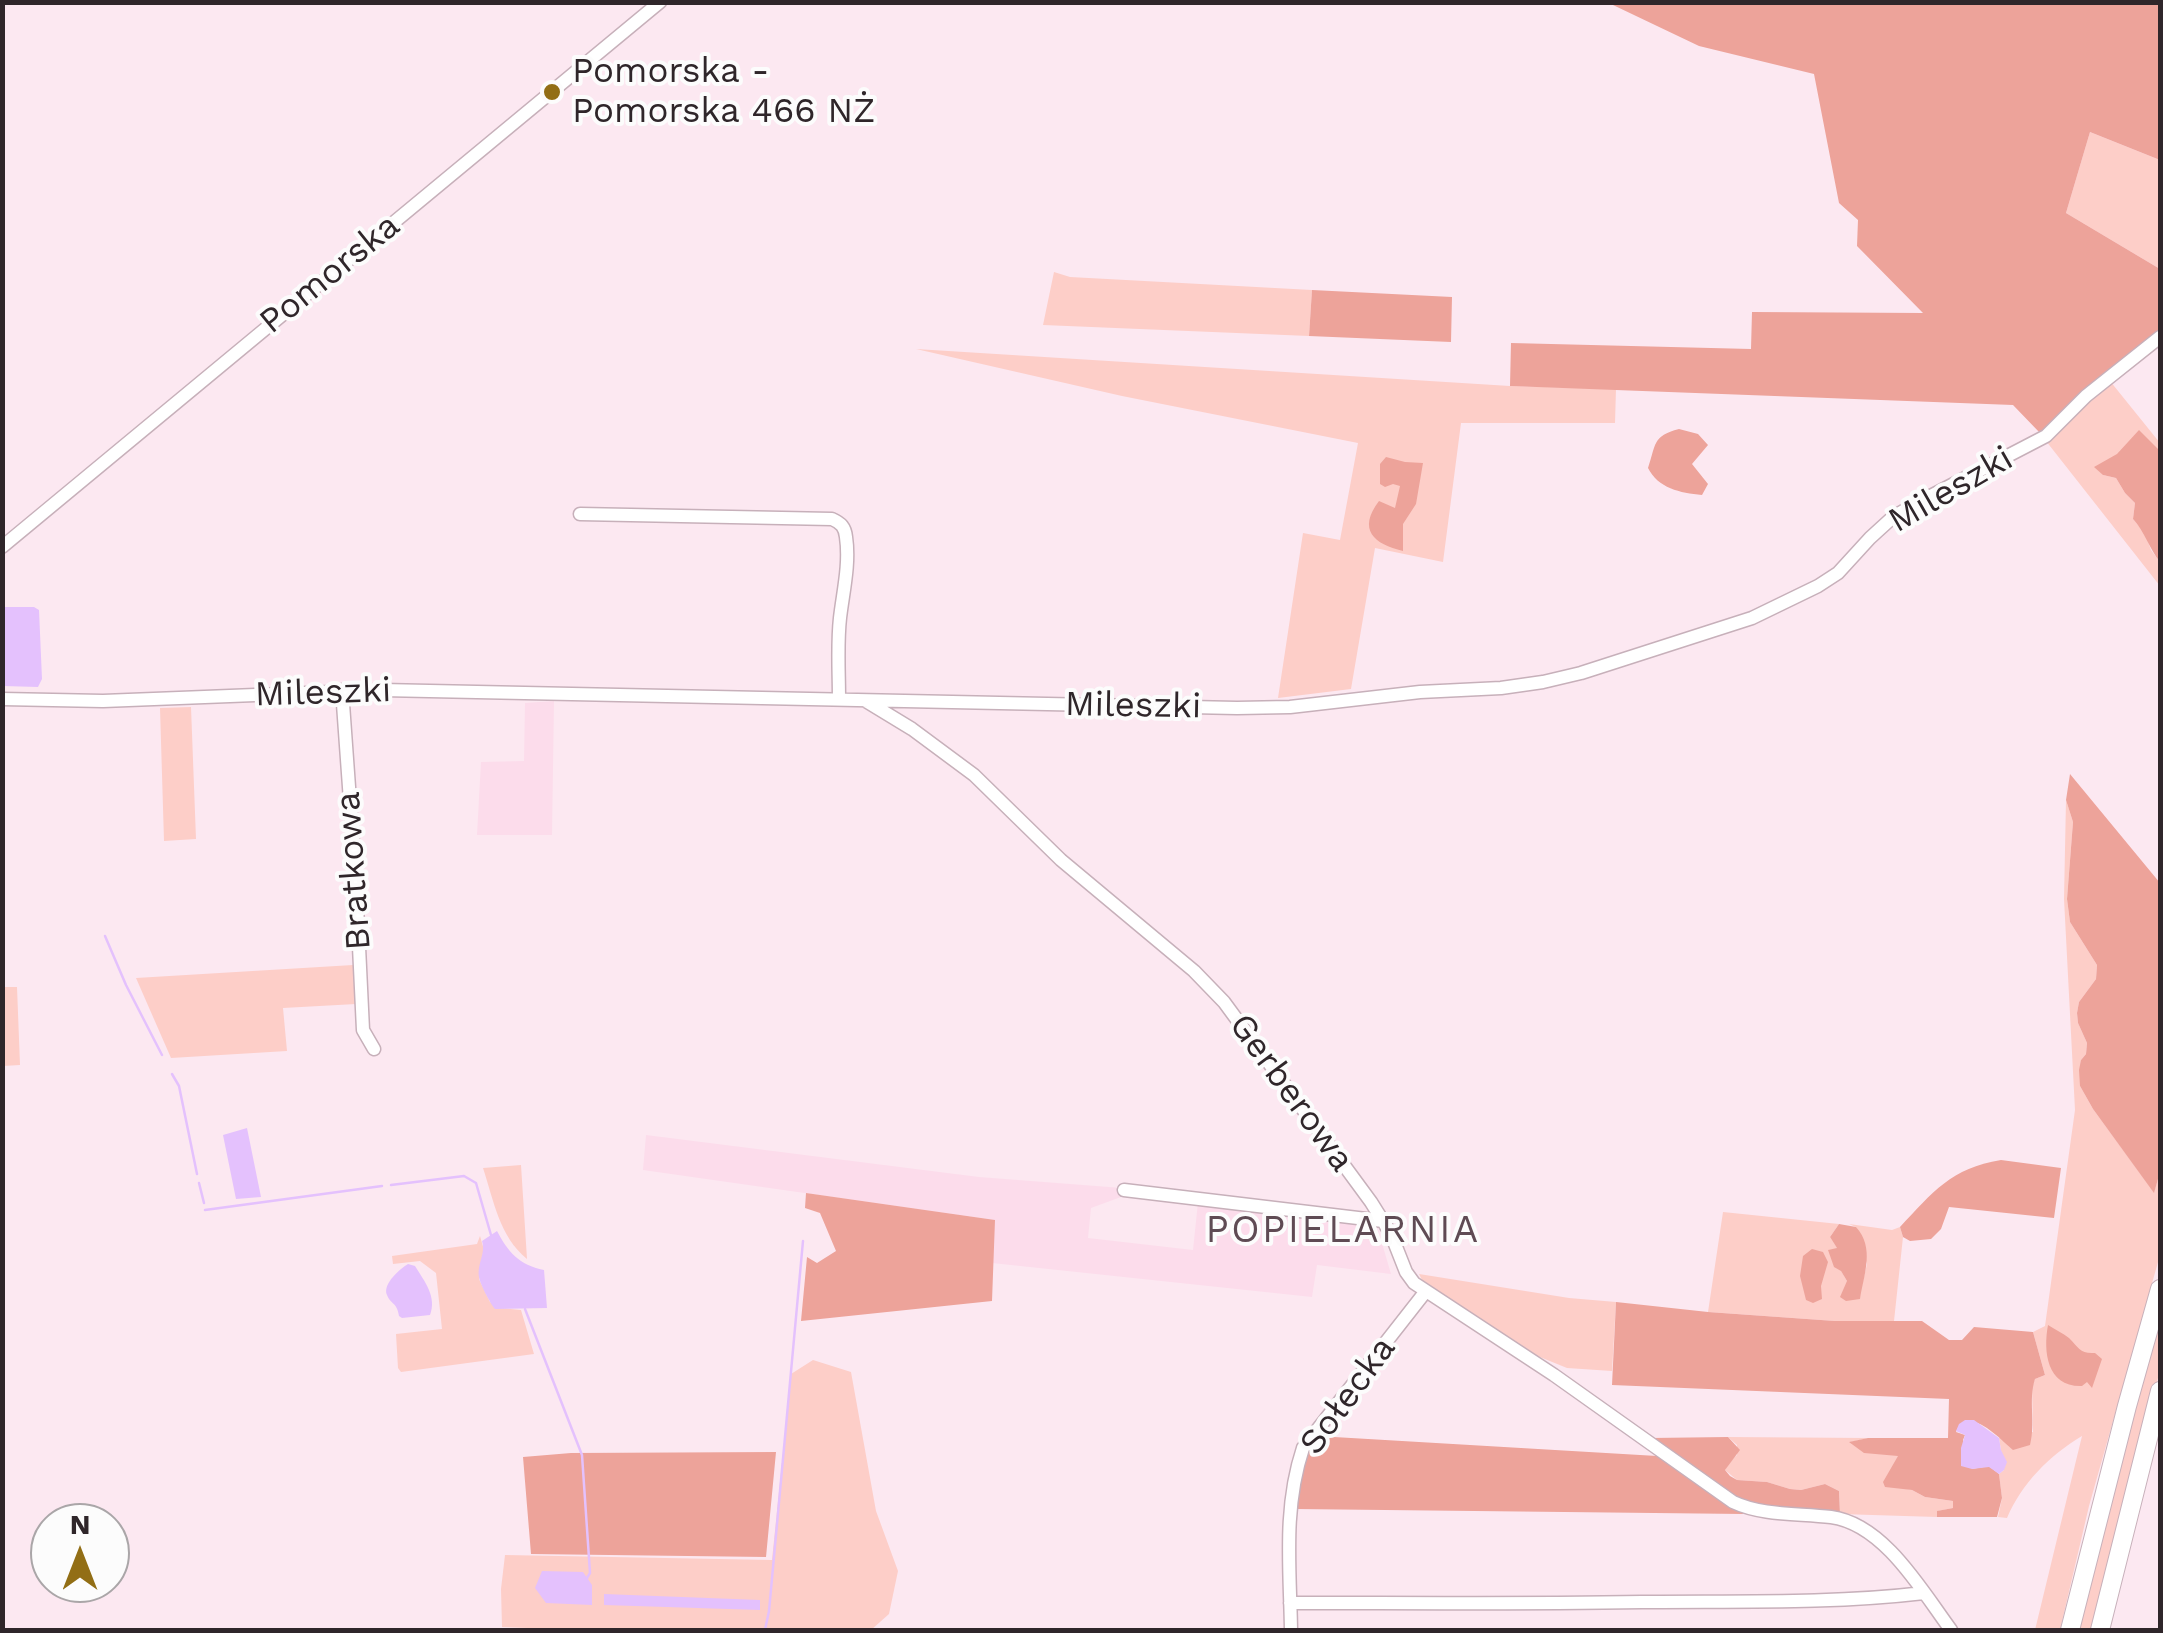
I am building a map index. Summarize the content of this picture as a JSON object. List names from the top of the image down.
{
  "streets": {
    "street": [
      "Pomorska",
      "Mileszki",
      "Bratkowa",
      "Gerberowa",
      "Sołecka"
    ]
  },
  "crossings": [
    ["Mileszki", "Bratkowa"],
    ["Mileszki", "Gerberowa"],
    ["Gerberowa", "Sołecka"]
  ],
  "districts": ["POPIELARNIA"],
  "places": ["Pomorska - Pomorska 466 NŻ"],
  "north": "top"
}
